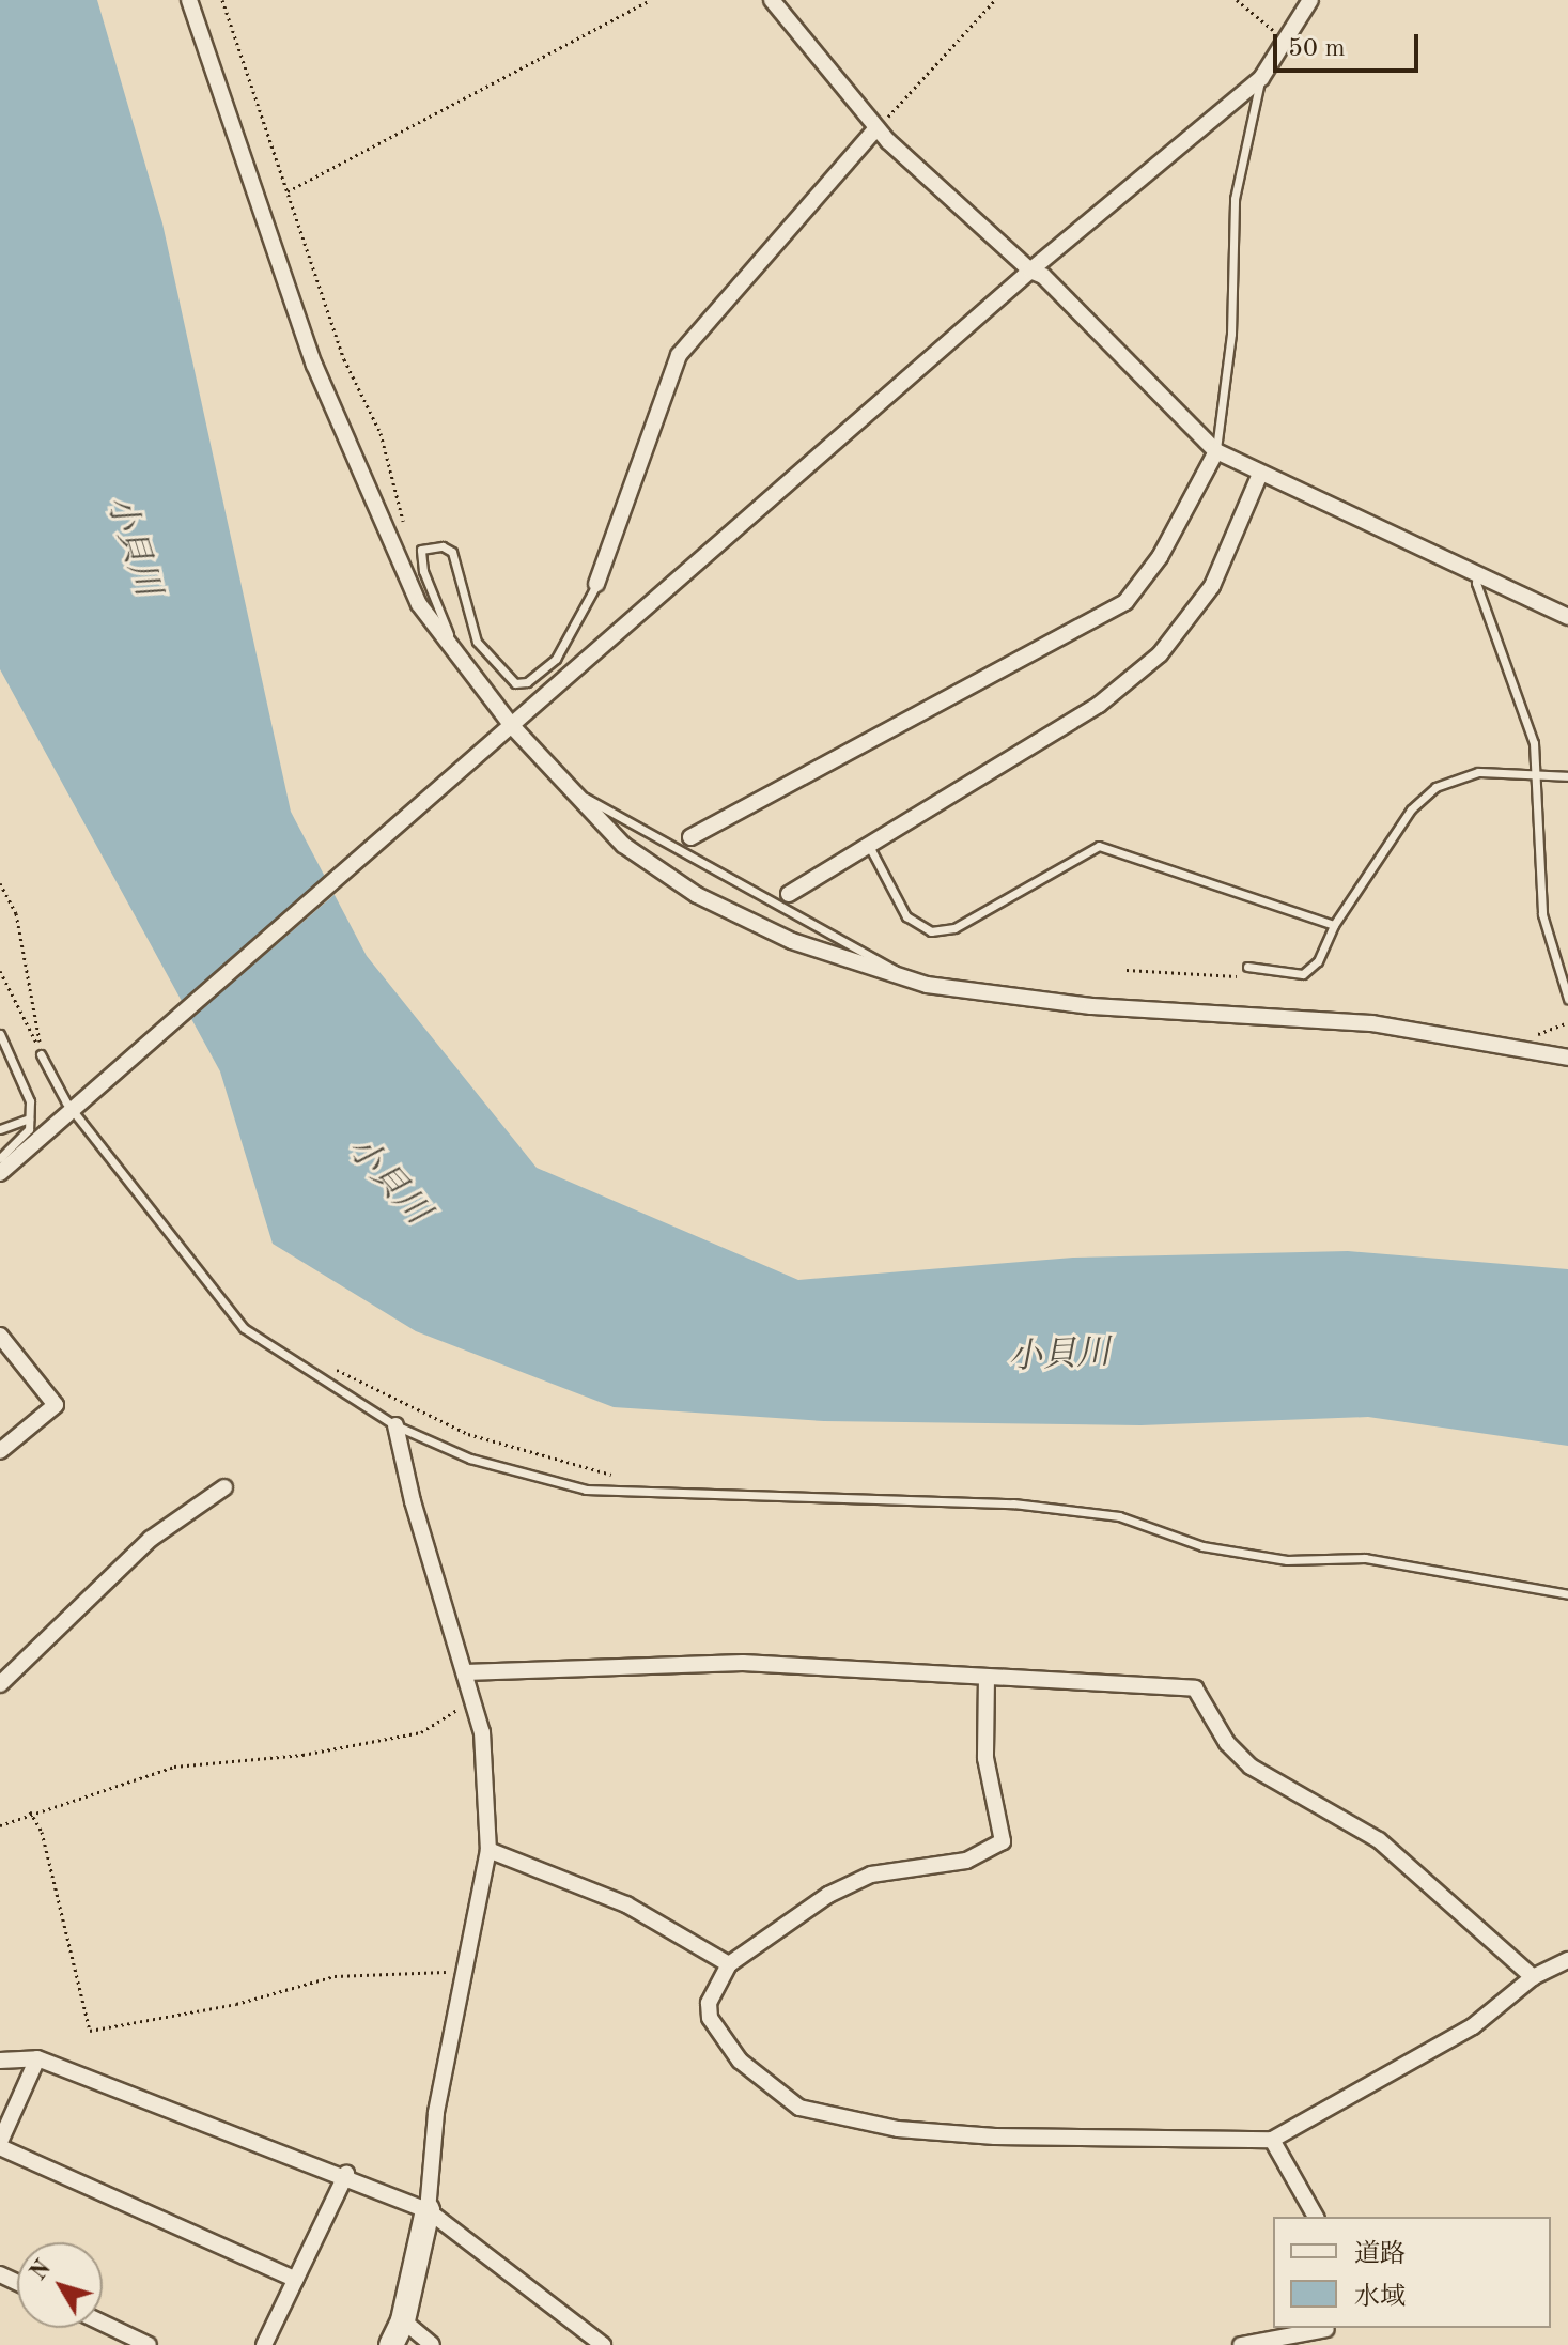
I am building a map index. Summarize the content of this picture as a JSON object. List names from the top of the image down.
{
  "water": ["小貝川"],
  "legend": ["道路", "水域"],
  "scale_bar": "50 m",
  "north": "top left"
}
